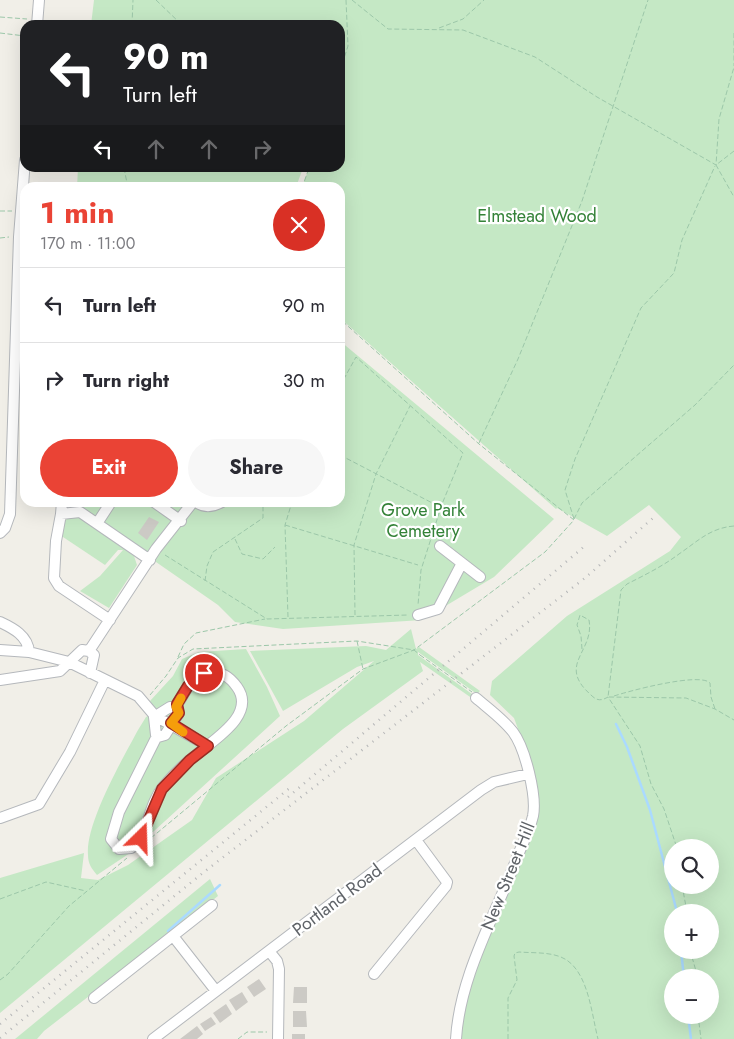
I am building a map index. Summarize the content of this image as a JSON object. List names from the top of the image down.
{
  "streets": {
    "street": ["New Street Hill", "Portland Road"]
  },
  "crossings": [
    ["New Street Hill", "Portland Road"]
  ],
  "parks": ["Elmstead Wood", "Grove Park Cemetery"],
  "page": {
    "turn": ["90 m", "Turn left"],
    "heading": ["1 min", "170 m · 11:00"],
    "list": [
      {
        "name": "Turn left",
        "value": "90 m"
      },
      {
        "name": "Turn right",
        "value": "30 m"
      }
    ],
    "buttons": ["Exit", "Share"],
    "map_buttons": ["+", "−"]
  }
}
